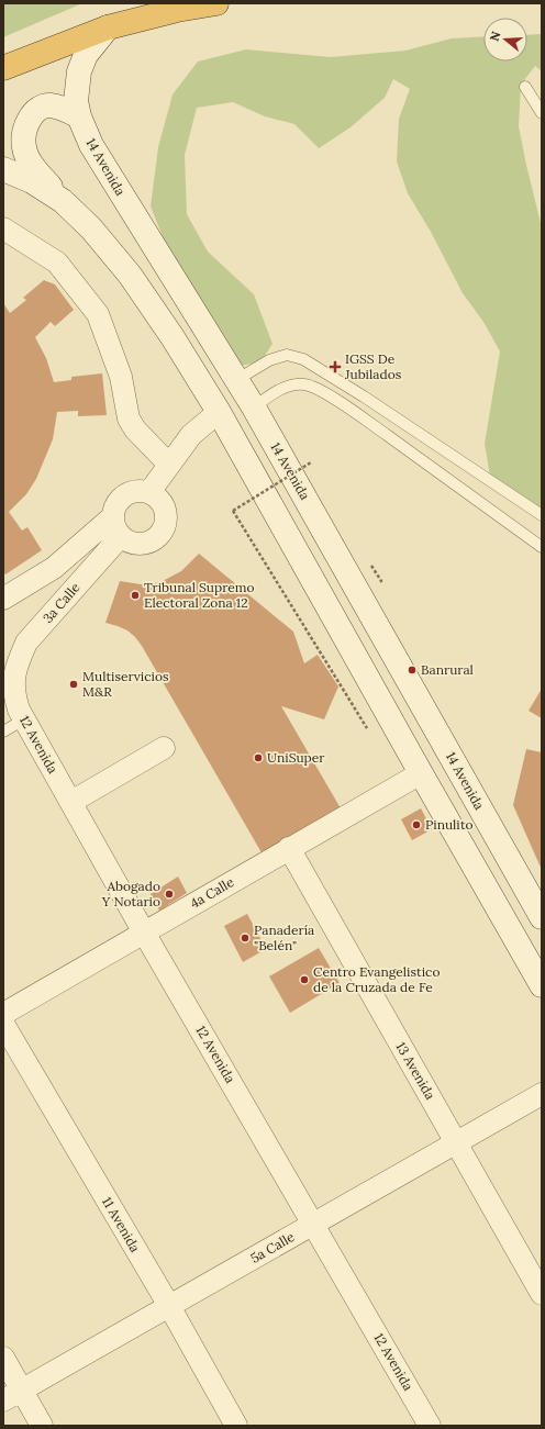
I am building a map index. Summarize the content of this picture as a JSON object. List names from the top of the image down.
{
  "streets": {
    "main road": ["14 Avenida"],
    "street": [
      "3a Calle",
      "12 Avenida",
      "4a Calle",
      "13 Avenida",
      "11 Avenida",
      "5a Calle"
    ]
  },
  "crossings": [
    ["3a Calle", "12 Avenida"],
    ["12 Avenida", "4a Calle"],
    ["12 Avenida", "5a Calle"],
    ["4a Calle", "13 Avenida"],
    ["13 Avenida", "5a Calle"],
    ["11 Avenida", "5a Calle"]
  ],
  "places": {
    "health": ["IGSS De Jubilados"],
    "other": [
      "Tribunal Supremo Electoral Zona 12",
      "Banrural",
      "Multiservicios M&R",
      "UniSuper",
      "Pinulito",
      "Abogado Y Notario",
      "Panadería \"Belén\"",
      "Centro Evangelistico de la Cruzada de Fe"
    ]
  },
  "north": "left"
}
